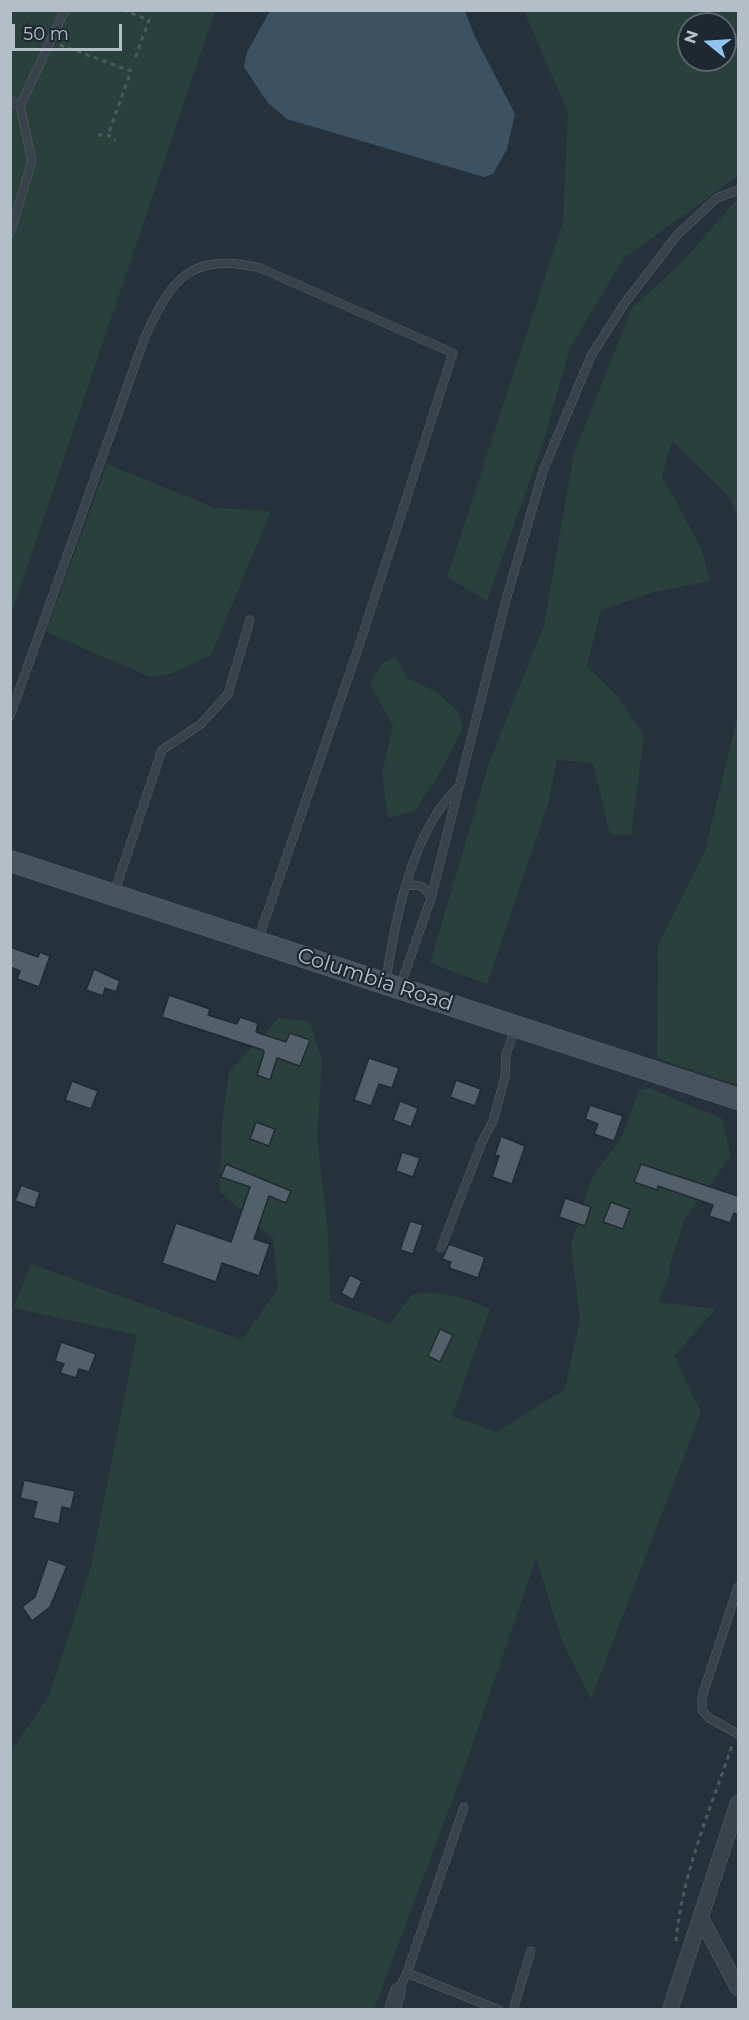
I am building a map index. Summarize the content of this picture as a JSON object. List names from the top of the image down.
{
  "streets": {
    "main road": ["Columbia Road"]
  },
  "scale_bar": "50 m",
  "north": "left"
}
